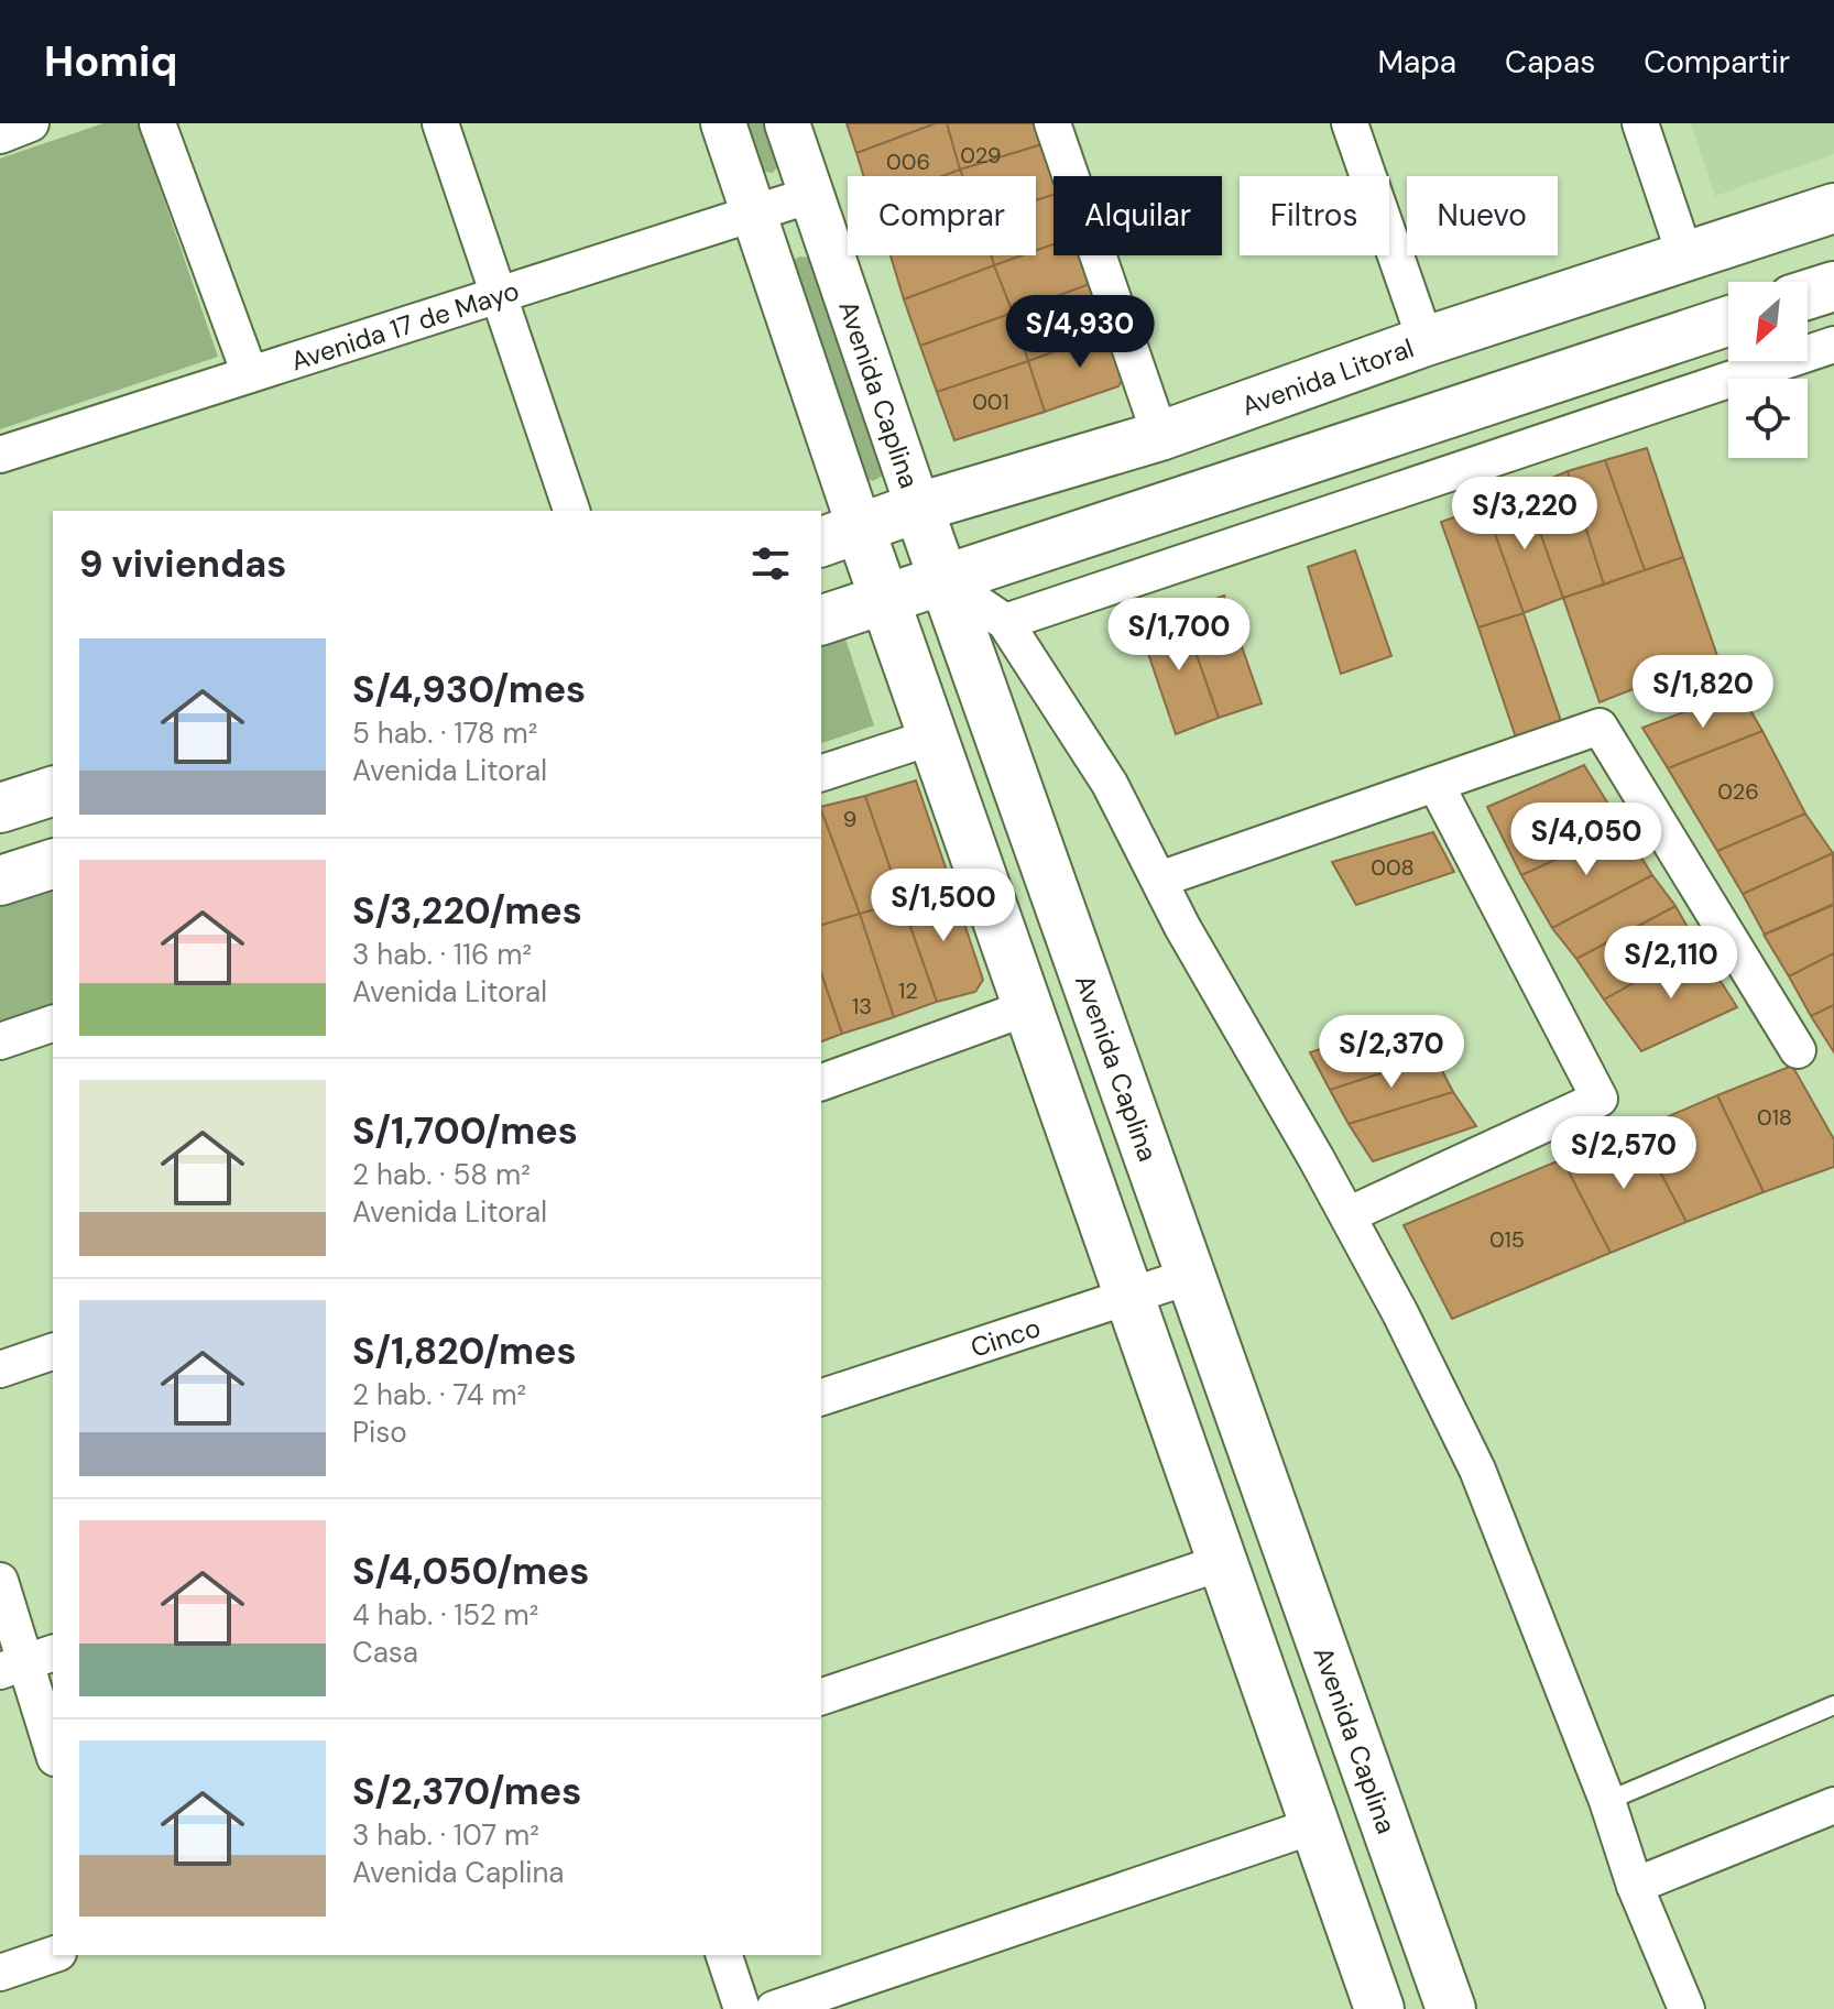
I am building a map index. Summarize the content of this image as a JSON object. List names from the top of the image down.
{
  "streets": {
    "main road": ["Avenida Litoral", "Avenida Caplina"],
    "street": ["Avenida 17 de Mayo", "Cinco"]
  },
  "crossings": [
    ["Avenida 17 de Mayo", "Avenida Caplina"],
    ["Avenida Litoral", "Avenida Caplina"],
    ["Avenida Caplina", "Cinco"]
  ],
  "house_numbers": [
    "029",
    "006",
    "001",
    "026",
    "9",
    "008",
    "12",
    "13",
    "018",
    "015"
  ],
  "north": "bottom left",
  "page": {
    "header": "Homiq",
    "nav": ["Mapa", "Capas", "Compartir"],
    "chip": [
      "Comprar",
      "Alquilar",
      "Filtros",
      "Nuevo"
    ],
    "price": [
      "S/4,930",
      "S/3,220",
      "S/1,700",
      "S/1,820",
      "S/4,050",
      "S/1,500",
      "S/2,110",
      "S/2,370",
      "S/2,570"
    ],
    "heading": "9 viviendas",
    "list": [
      {
        "name": "S/4,930/mes",
        "note": "5 hab. · 178 m² · Avenida Litoral"
      },
      {
        "name": "S/3,220/mes",
        "note": "3 hab. · 116 m² · Avenida Litoral"
      },
      {
        "name": "S/1,700/mes",
        "note": "2 hab. · 58 m² · Avenida Litoral"
      },
      {
        "name": "S/1,820/mes",
        "note": "2 hab. · 74 m² · Piso"
      },
      {
        "name": "S/4,050/mes",
        "note": "4 hab. · 152 m² · Casa"
      },
      {
        "name": "S/2,370/mes",
        "note": "3 hab. · 107 m² · Avenida Caplina"
      }
    ]
  }
}
